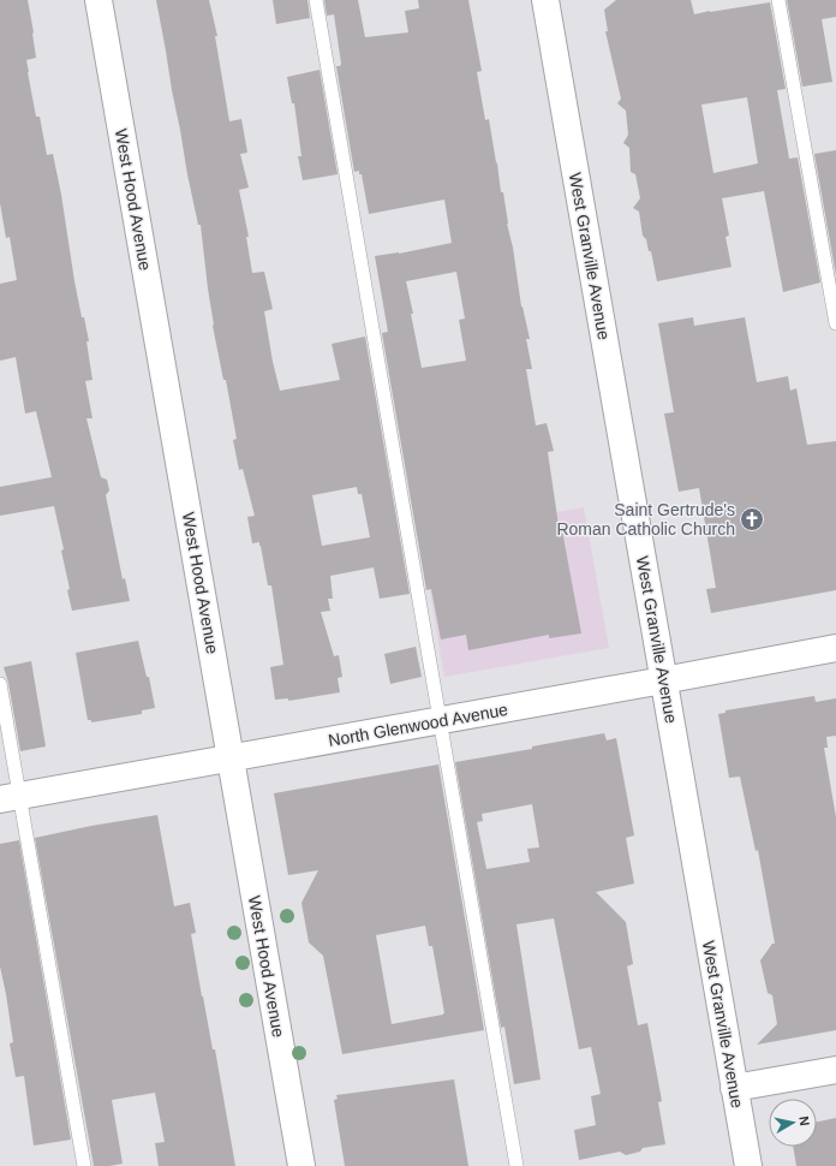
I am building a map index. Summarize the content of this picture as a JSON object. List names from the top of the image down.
{
  "streets": {
    "street": ["West Hood Avenue", "West Granville Avenue", "North Glenwood Avenue"]
  },
  "crossings": [
    ["West Hood Avenue", "North Glenwood Avenue"],
    ["West Granville Avenue", "North Glenwood Avenue"]
  ],
  "places": {
    "church": ["Saint Gertrude's Roman Catholic Church"]
  },
  "north": "right"
}
